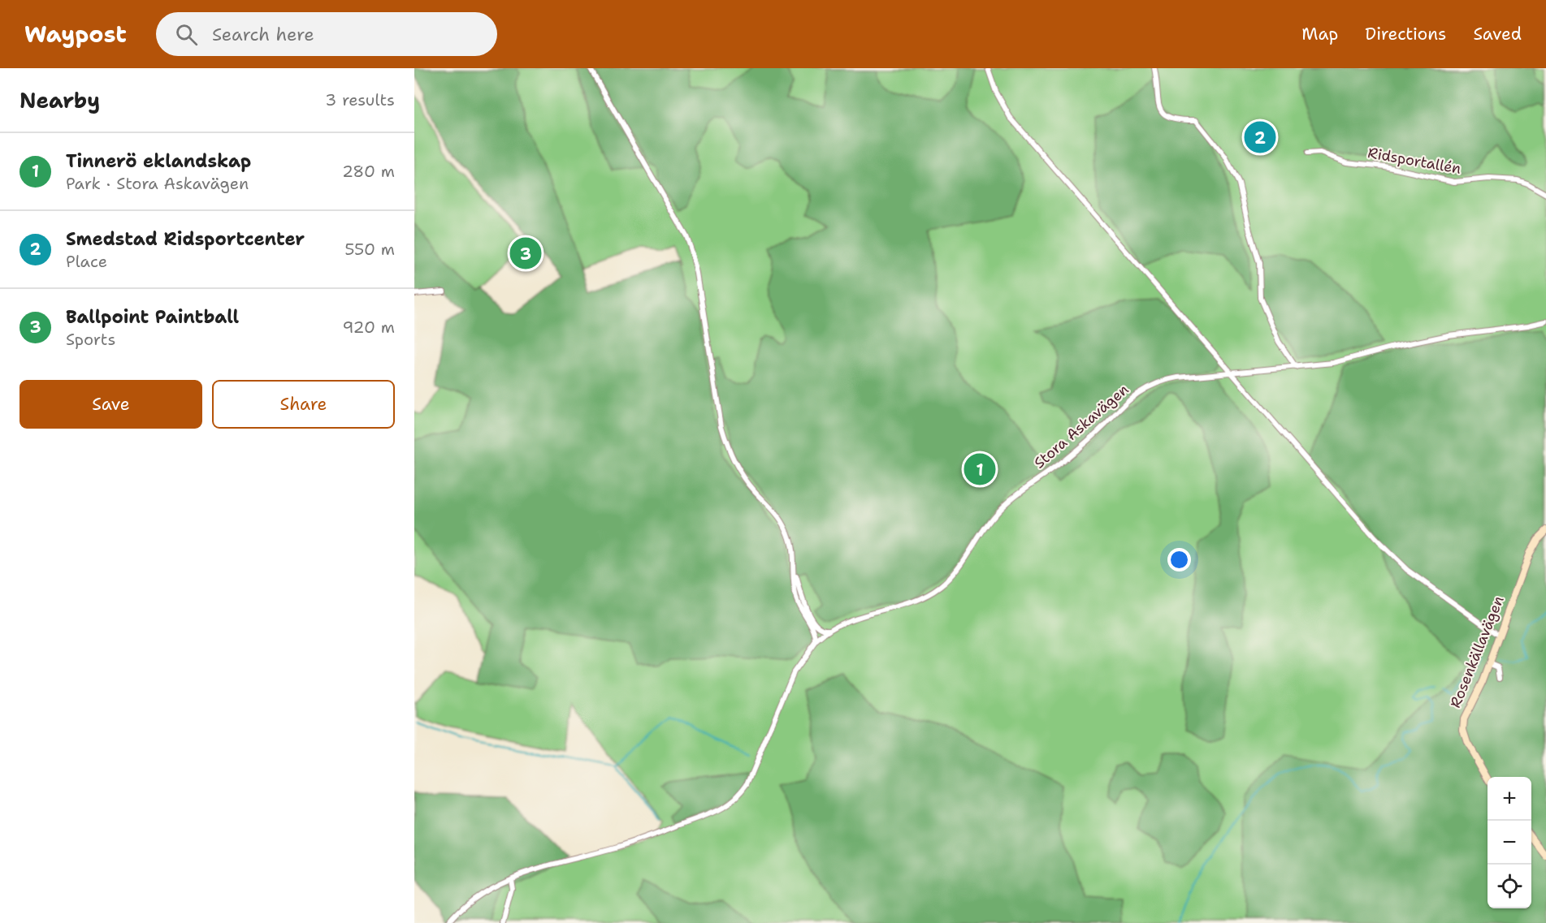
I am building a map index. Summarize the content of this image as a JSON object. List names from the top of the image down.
{
  "streets": {
    "street": ["Ridsportallén", "Stora Askavägen", "Rosenkällavägen"]
  },
  "page": {
    "header": "Waypost",
    "search": "Search here",
    "nav": ["Map", "Directions", "Saved"],
    "heading": ["Nearby", "3 results"],
    "pins": ["2", "3", "1"],
    "list": [
      {
        "mark": "1",
        "name": "Tinnerö eklandskap",
        "note": "Park · Stora Askavägen",
        "value": "280 m"
      },
      {
        "mark": "2",
        "name": "Smedstad Ridsportcenter",
        "note": "Place",
        "value": "550 m"
      },
      {
        "mark": "3",
        "name": "Ballpoint Paintball",
        "note": "Sports",
        "value": "920 m"
      }
    ],
    "buttons": ["Save", "Share"],
    "map_buttons": ["+", "−"]
  }
}
